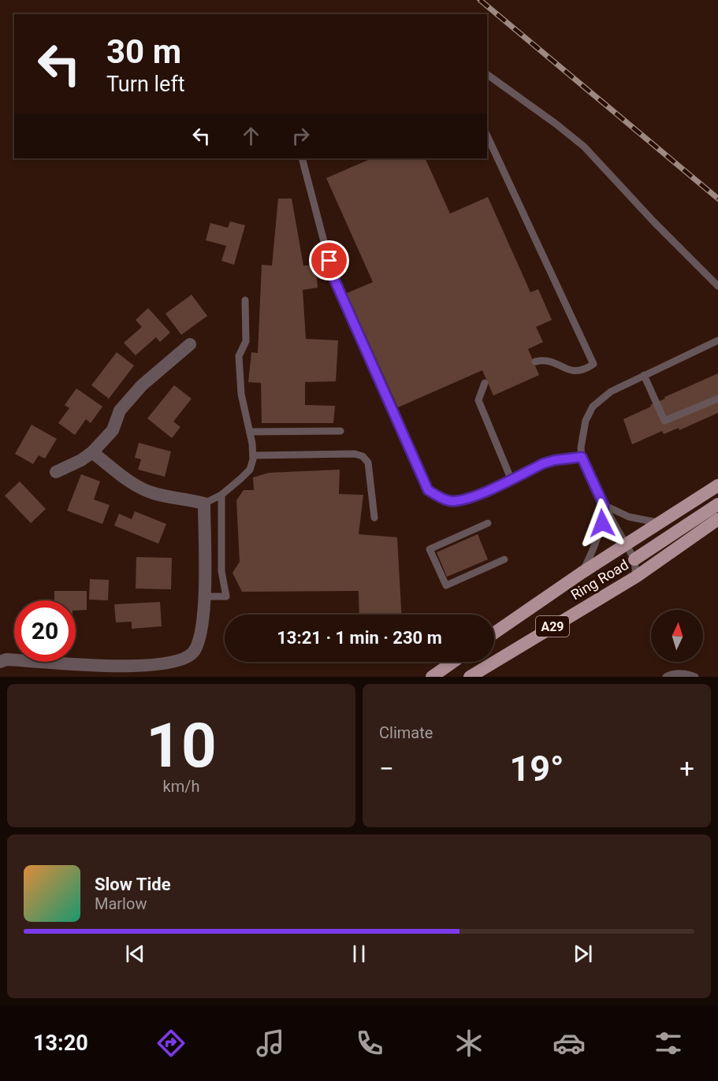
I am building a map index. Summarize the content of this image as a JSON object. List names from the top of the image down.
{
  "streets": {
    "main road": ["Ring Road", "A29"]
  },
  "north": "top",
  "page": {
    "turn": ["30 m", "Turn left"],
    "limit": "20",
    "trip": "13:21 · 1 min · 230 m",
    "tile": [
      ["10", "km/h"],
      "Climate"
    ],
    "heat": ["−", "19°", "+"],
    "song": ["Slow Tide", "Marlow"],
    "tabs": "13:20"
  }
}
